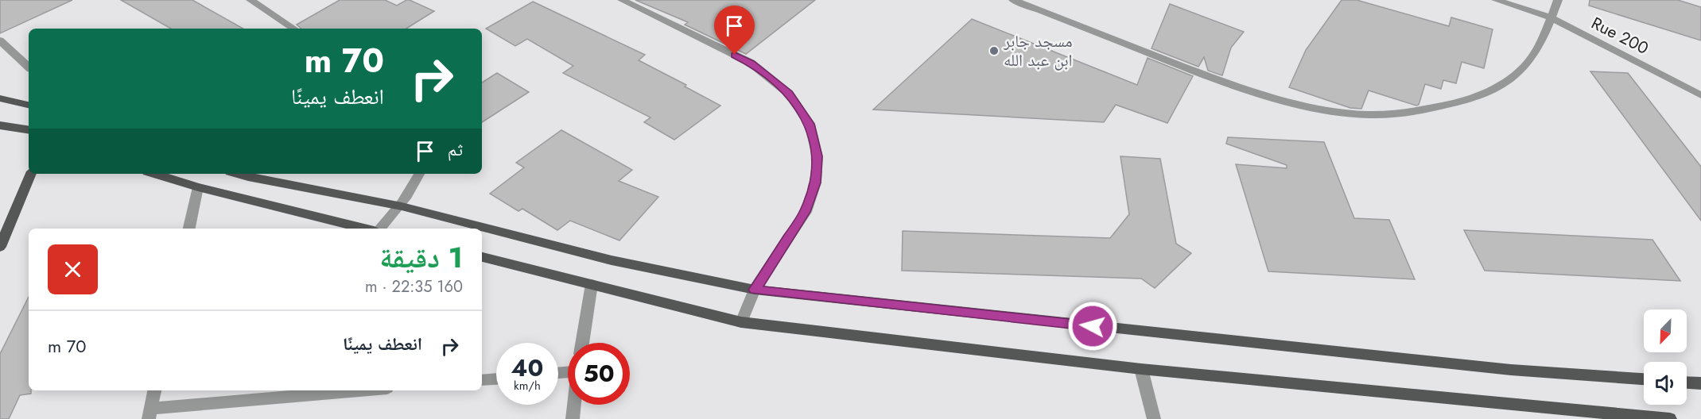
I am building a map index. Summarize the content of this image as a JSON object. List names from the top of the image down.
{
  "streets": {
    "street": ["Rue 200"]
  },
  "places": ["مسجد جابر ابن عبد الله"],
  "north": "bottom left",
  "page": {
    "turn": ["70 m", "انعطف يمينًا"],
    "then": "ثم",
    "heading": ["1 دقيقة", "160 m · 22:35"],
    "list": [
      {
        "name": "انعطف يمينًا",
        "value": "70 m"
      }
    ],
    "speed": "40 km/h",
    "limit": "50"
  }
}
